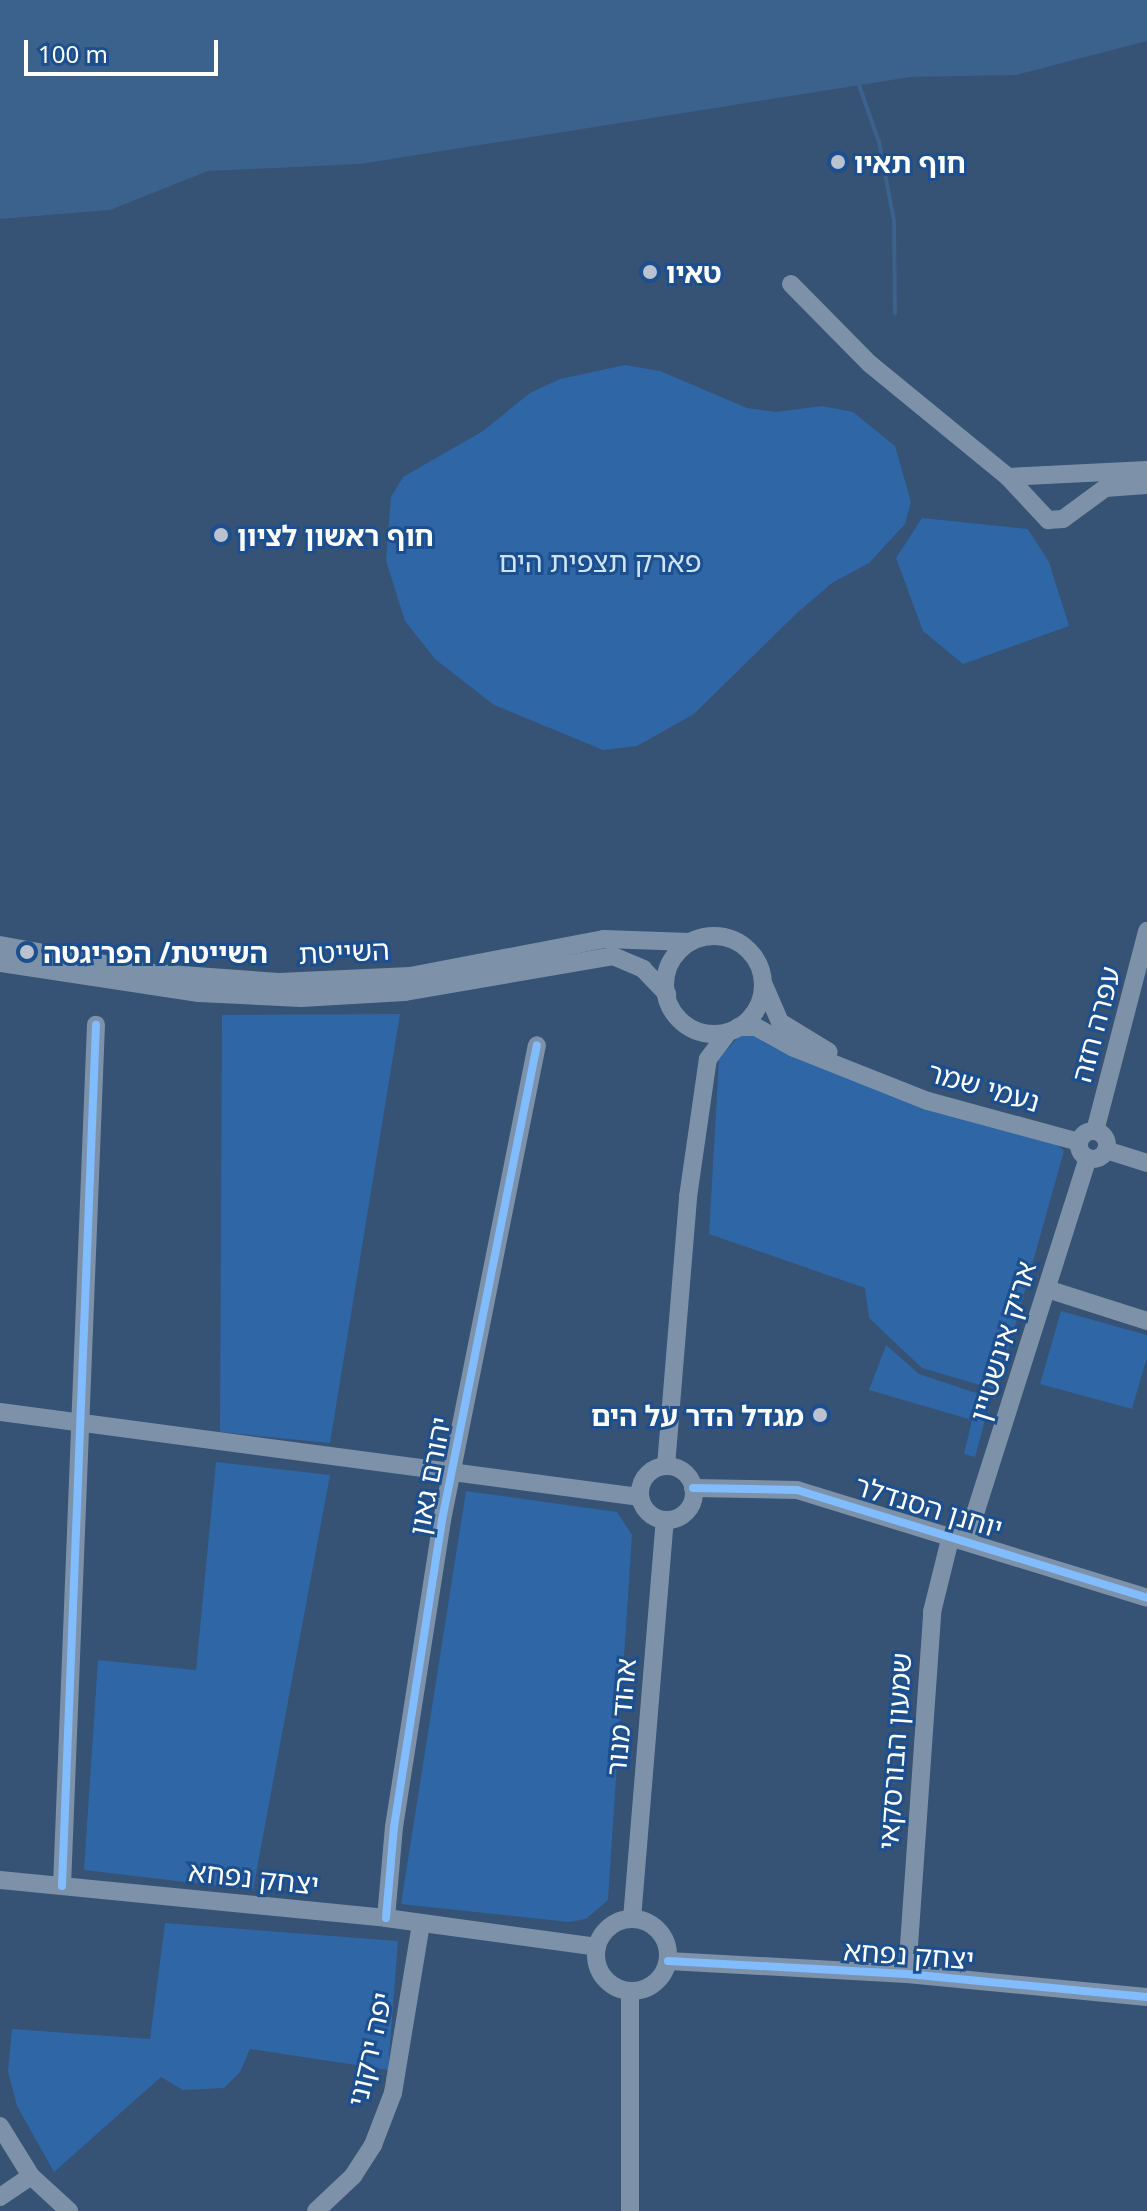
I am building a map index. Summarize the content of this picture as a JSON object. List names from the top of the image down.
{
  "streets": {
    "street": [
      "השייטת",
      "עפרה חזה",
      "נעמי שמר",
      "אריק אינשטיין",
      "יהורם גאון",
      "יוחנן הסנדלר",
      "אהוד מנור",
      "שמעון הבורסקאי",
      "יצחק נפחא",
      "יפה ירקוני"
    ]
  },
  "crossings": [
    ["השייטת", "נעמי שמר"],
    ["עפרה חזה", "נעמי שמר"],
    ["עפרה חזה", "אריק אינשטיין"],
    ["נעמי שמר", "אריק אינשטיין"],
    ["אריק אינשטיין", "יוחנן הסנדלר"],
    ["אריק אינשטיין", "שמעון הבורסקאי"],
    ["יהורם גאון", "יצחק נפחא"],
    ["יוחנן הסנדלר", "אהוד מנור"],
    ["יוחנן הסנדלר", "שמעון הבורסקאי"],
    ["אהוד מנור", "יצחק נפחא"],
    ["שמעון הבורסקאי", "יצחק נפחא"],
    ["יצחק נפחא", "יפה ירקוני"]
  ],
  "parks": ["פארק תצפית הים"],
  "places": [
    "חוף תאיו",
    "טאיו",
    "חוף ראשון לציון",
    "השייטת/ הפריגטה",
    "מגדל הדר על הים"
  ],
  "scale_bar": "100 m"
}
